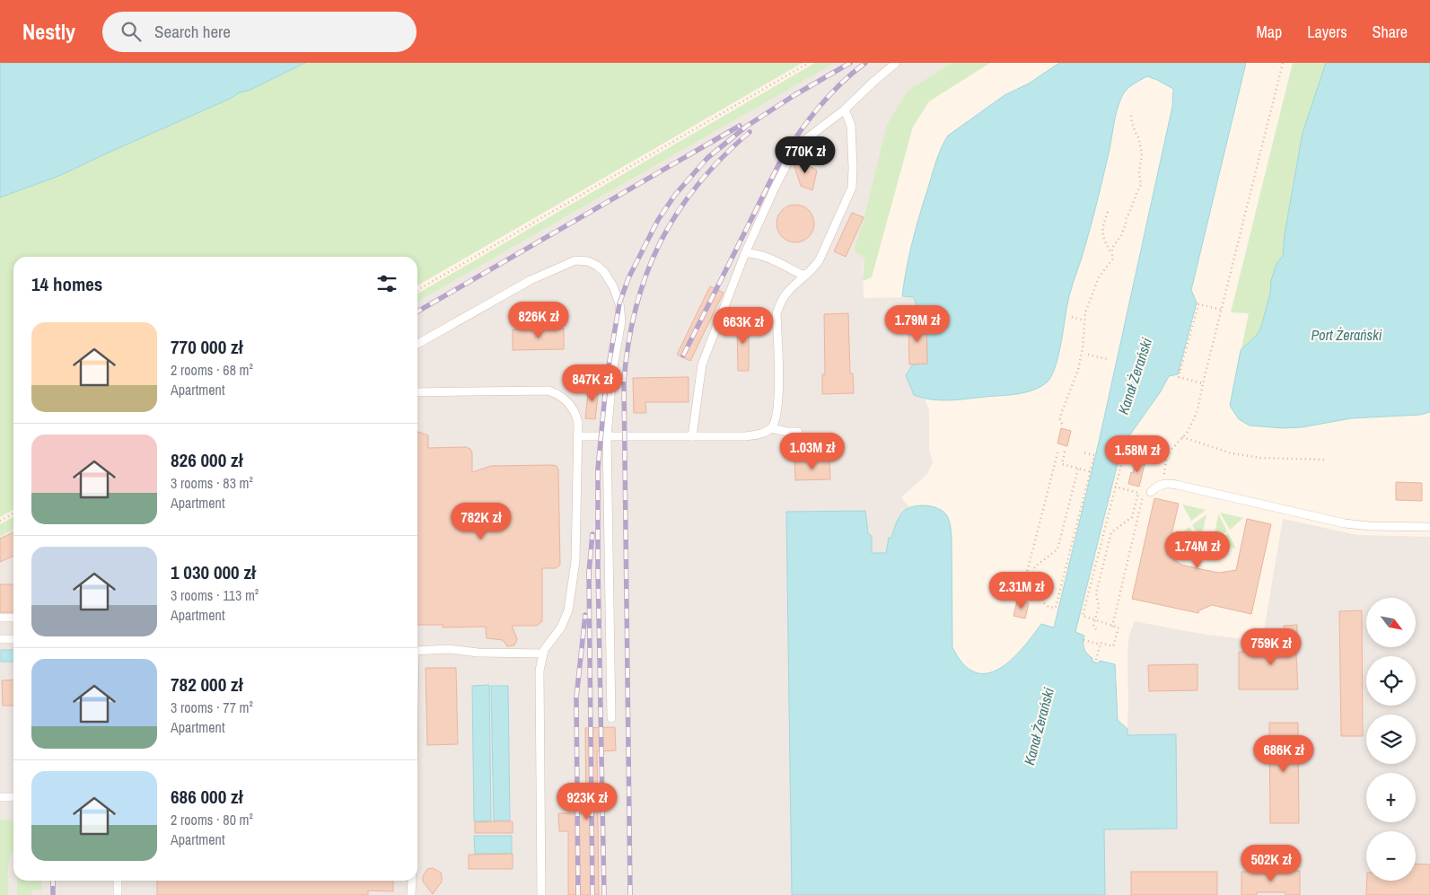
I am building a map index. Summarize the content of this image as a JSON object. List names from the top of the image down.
{
  "water": ["Port Żerański", "Kanał Żerański"],
  "north": "bottom right",
  "page": {
    "header": "Nestly",
    "search": "Search here",
    "nav": ["Map", "Layers", "Share"],
    "price": [
      "770K zł",
      "826K zł",
      "1.79M zł",
      "663K zł",
      "847K zł",
      "1.03M zł",
      "1.58M zł",
      "782K zł",
      "1.74M zł",
      "2.31M zł",
      "759K zł",
      "686K zł",
      "923K zł",
      "502K zł"
    ],
    "heading": "14 homes",
    "list": [
      {
        "name": "770 000 zł",
        "note": "2 rooms · 68 m² · Apartment"
      },
      {
        "name": "826 000 zł",
        "note": "3 rooms · 83 m² · Apartment"
      },
      {
        "name": "1 030 000 zł",
        "note": "3 rooms · 113 m² · Apartment"
      },
      {
        "name": "782 000 zł",
        "note": "3 rooms · 77 m² · Apartment"
      },
      {
        "name": "686 000 zł",
        "note": "2 rooms · 80 m² · Apartment"
      }
    ],
    "map_buttons": ["+", "−"]
  }
}
